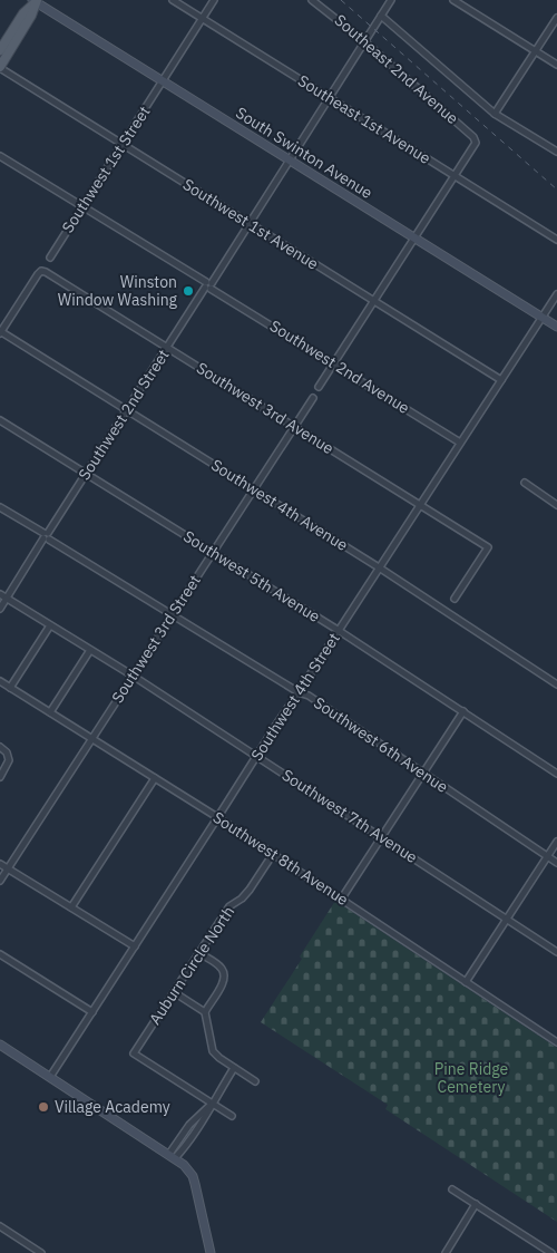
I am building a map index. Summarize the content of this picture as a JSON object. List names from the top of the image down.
{
  "streets": {
    "street": [
      "Southeast 2nd Avenue",
      "Southeast 1st Avenue",
      "South Swinton Avenue",
      "Southwest 1st Street",
      "Southwest 1st Avenue",
      "Southwest 2nd Avenue",
      "Southwest 3rd Avenue",
      "Southwest 2nd Street",
      "Southwest 4th Avenue",
      "Southwest 5th Avenue",
      "Southwest 3rd Street",
      "Southwest 4th Street",
      "Southwest 6th Avenue",
      "Southwest 7th Avenue",
      "Southwest 8th Avenue",
      "Auburn Circle North"
    ]
  },
  "crossings": [
    ["Southeast 2nd Avenue", "Southeast 1st Avenue"],
    ["Southeast 2nd Avenue", "Southwest 2nd Street"],
    ["Southeast 1st Avenue", "Southwest 1st Street"],
    ["Southeast 1st Avenue", "Southwest 2nd Street"],
    ["South Swinton Avenue", "Southwest 1st Street"],
    ["South Swinton Avenue", "Southwest 2nd Street"],
    ["South Swinton Avenue", "Southwest 4th Street"],
    ["Southwest 1st Street", "Southwest 1st Avenue"],
    ["Southwest 1st Street", "Southwest 2nd Avenue"],
    ["Southwest 1st Avenue", "Southwest 2nd Street"],
    ["Southwest 1st Avenue", "Southwest 4th Street"],
    ["Southwest 2nd Avenue", "Southwest 2nd Street"],
    ["Southwest 2nd Avenue", "Southwest 4th Street"],
    ["Southwest 3rd Avenue", "Southwest 2nd Street"],
    ["Southwest 3rd Avenue", "Southwest 4th Avenue"],
    ["Southwest 3rd Avenue", "Southwest 3rd Street"],
    ["Southwest 3rd Avenue", "Southwest 4th Street"],
    ["Southwest 2nd Street", "Southwest 4th Avenue"],
    ["Southwest 2nd Street", "Southwest 5th Avenue"],
    ["Southwest 2nd Street", "Southwest 6th Avenue"],
    ["Southwest 2nd Street", "Southwest 7th Avenue"],
    ["Southwest 4th Avenue", "Southwest 3rd Street"],
    ["Southwest 4th Avenue", "Southwest 4th Street"],
    ["Southwest 5th Avenue", "Southwest 3rd Street"],
    ["Southwest 5th Avenue", "Southwest 4th Street"],
    ["Southwest 3rd Street", "Southwest 6th Avenue"],
    ["Southwest 3rd Street", "Southwest 7th Avenue"],
    ["Southwest 3rd Street", "Southwest 8th Avenue"],
    ["Southwest 4th Street", "Southwest 6th Avenue"],
    ["Southwest 4th Street", "Southwest 7th Avenue"],
    ["Southwest 4th Street", "Southwest 8th Avenue"],
    ["Southwest 8th Avenue", "Auburn Circle North"]
  ],
  "parks": ["Pine Ridge Cemetery"],
  "places": ["Winston Window Washing", "Village Academy"]
}
